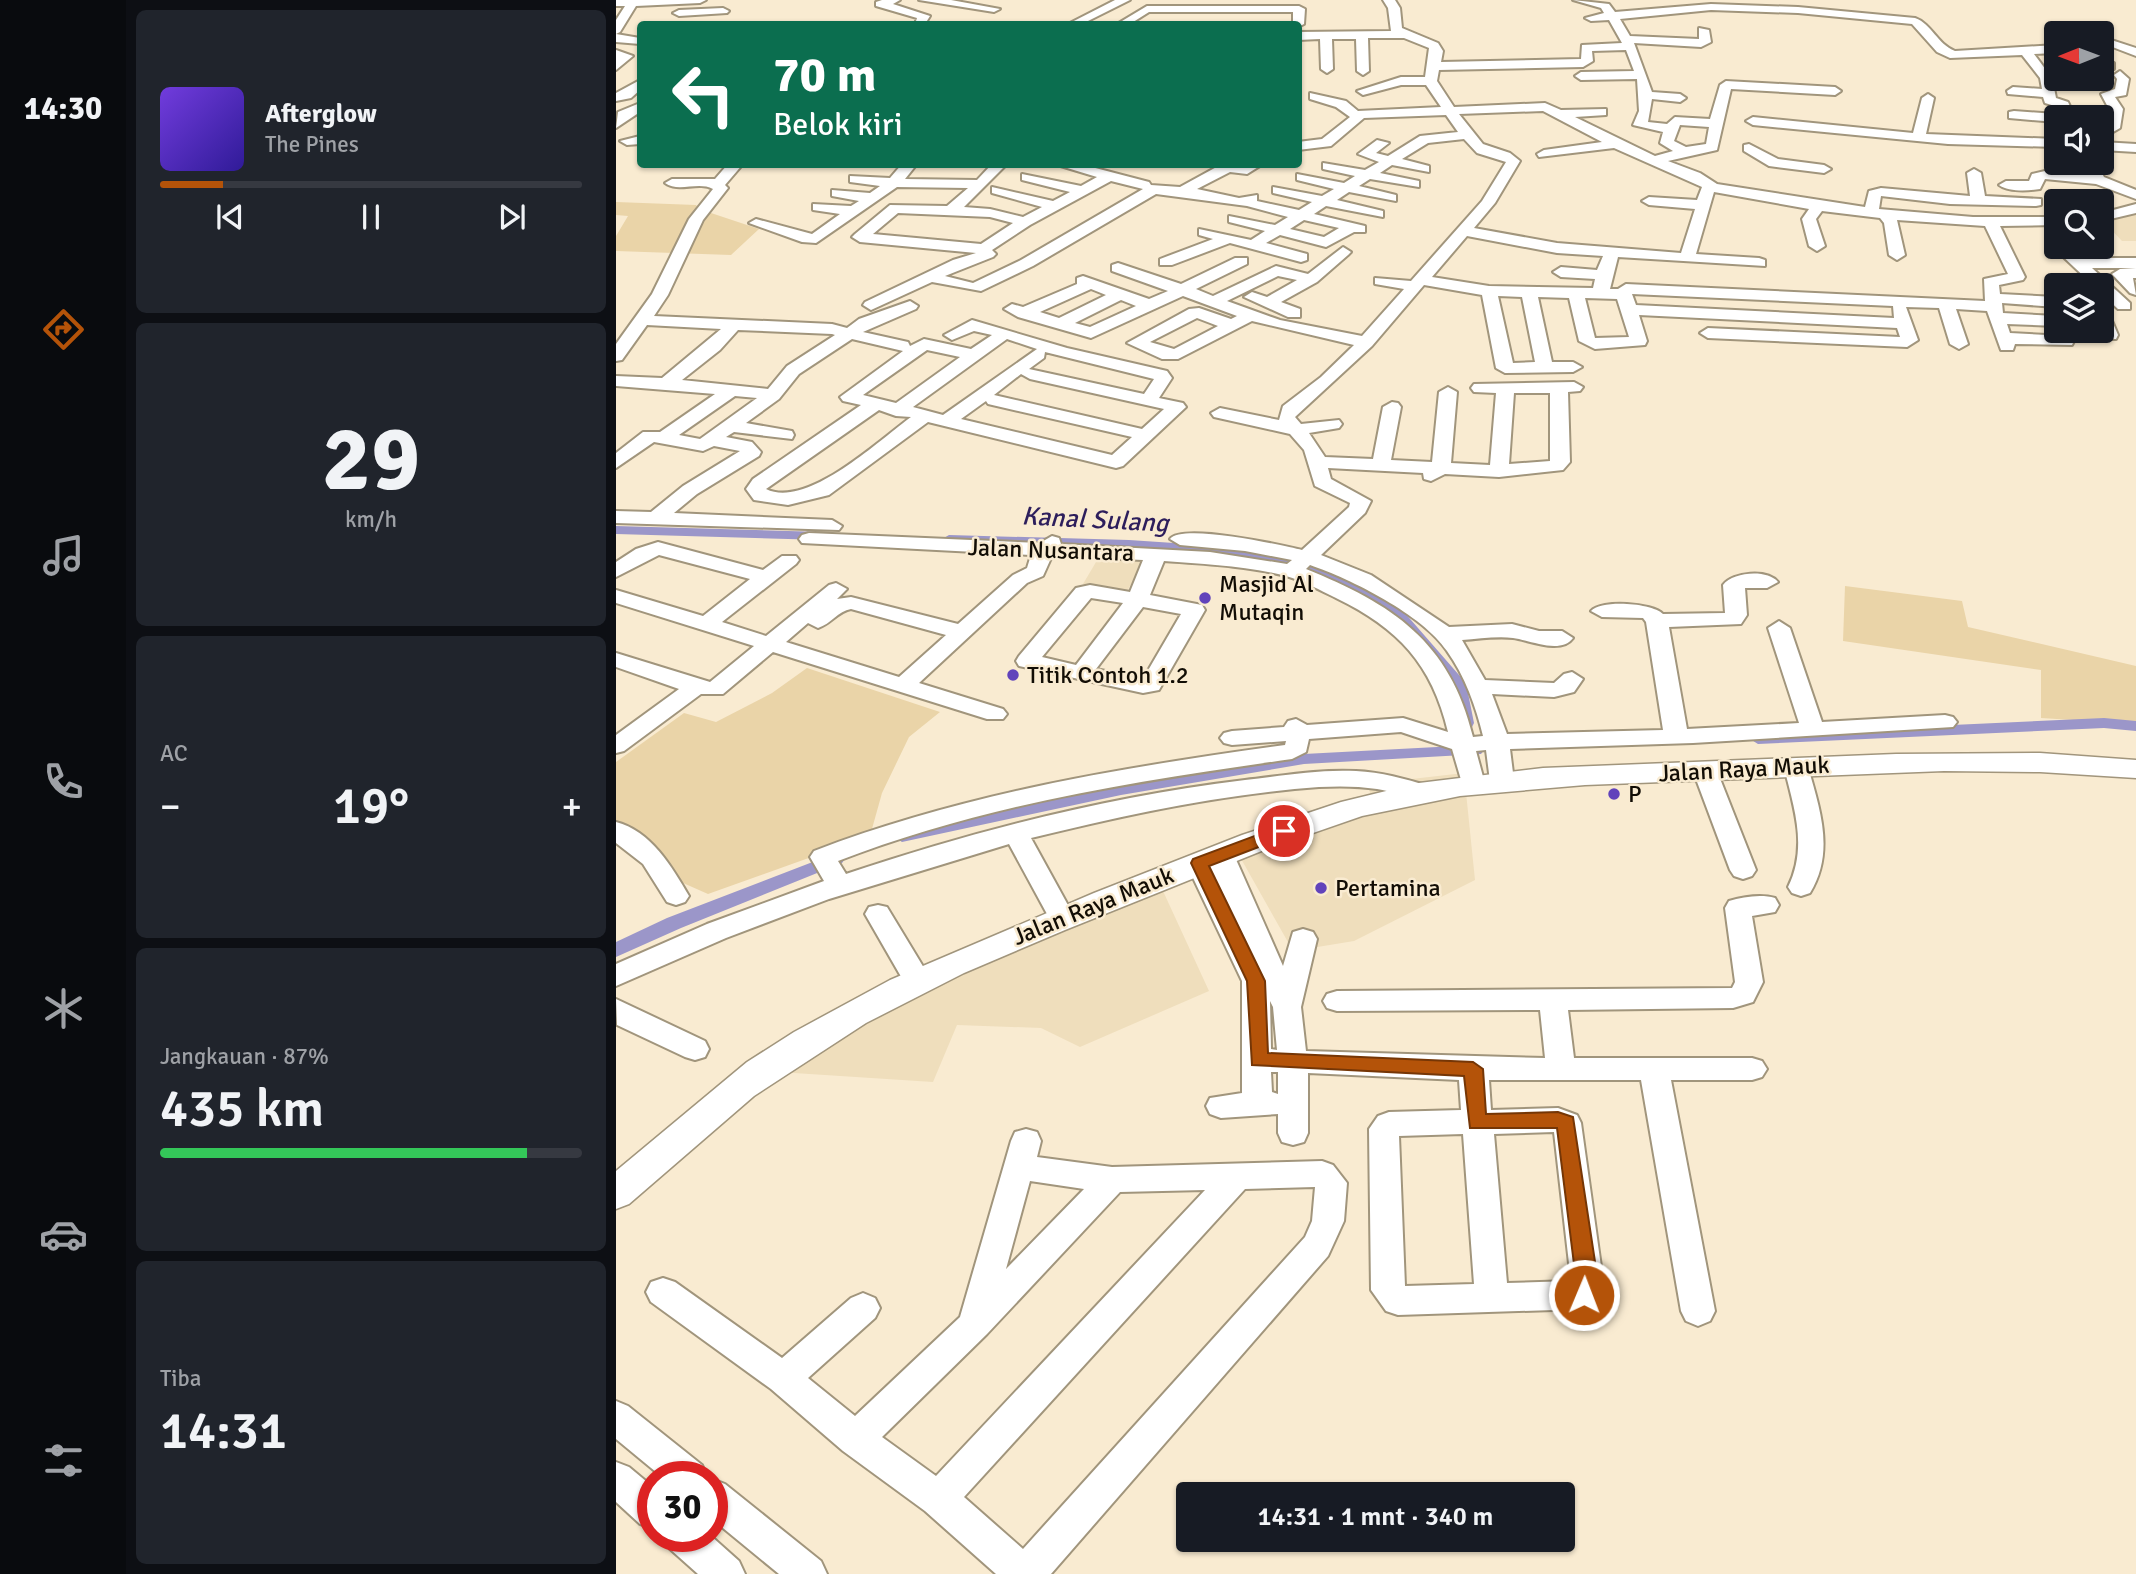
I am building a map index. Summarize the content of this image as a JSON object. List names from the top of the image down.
{
  "streets": {
    "main road": ["Jalan Raya Mauk"],
    "street": ["Jalan Nusantara"]
  },
  "crossings": [
    ["Jalan Nusantara", "Jalan Raya Mauk"]
  ],
  "water": ["Kanal Sulang"],
  "places": [
    "Masjid Al Mutaqin",
    "Titik Contoh 1.2",
    "P",
    "Pertamina"
  ],
  "north": "left",
  "page": {
    "tabs": "14:30",
    "turn": ["70 m", "Belok kiri"],
    "song": ["Afterglow", "The Pines"],
    "tile": [
      ["29", "km/h"],
      "AC",
      ["Jangkauan · 87%", "435 km"],
      ["Tiba", "14:31"]
    ],
    "heat": ["−", "19°", "+"],
    "limit": "30",
    "trip": "14:31 · 1 mnt · 340 m"
  }
}
